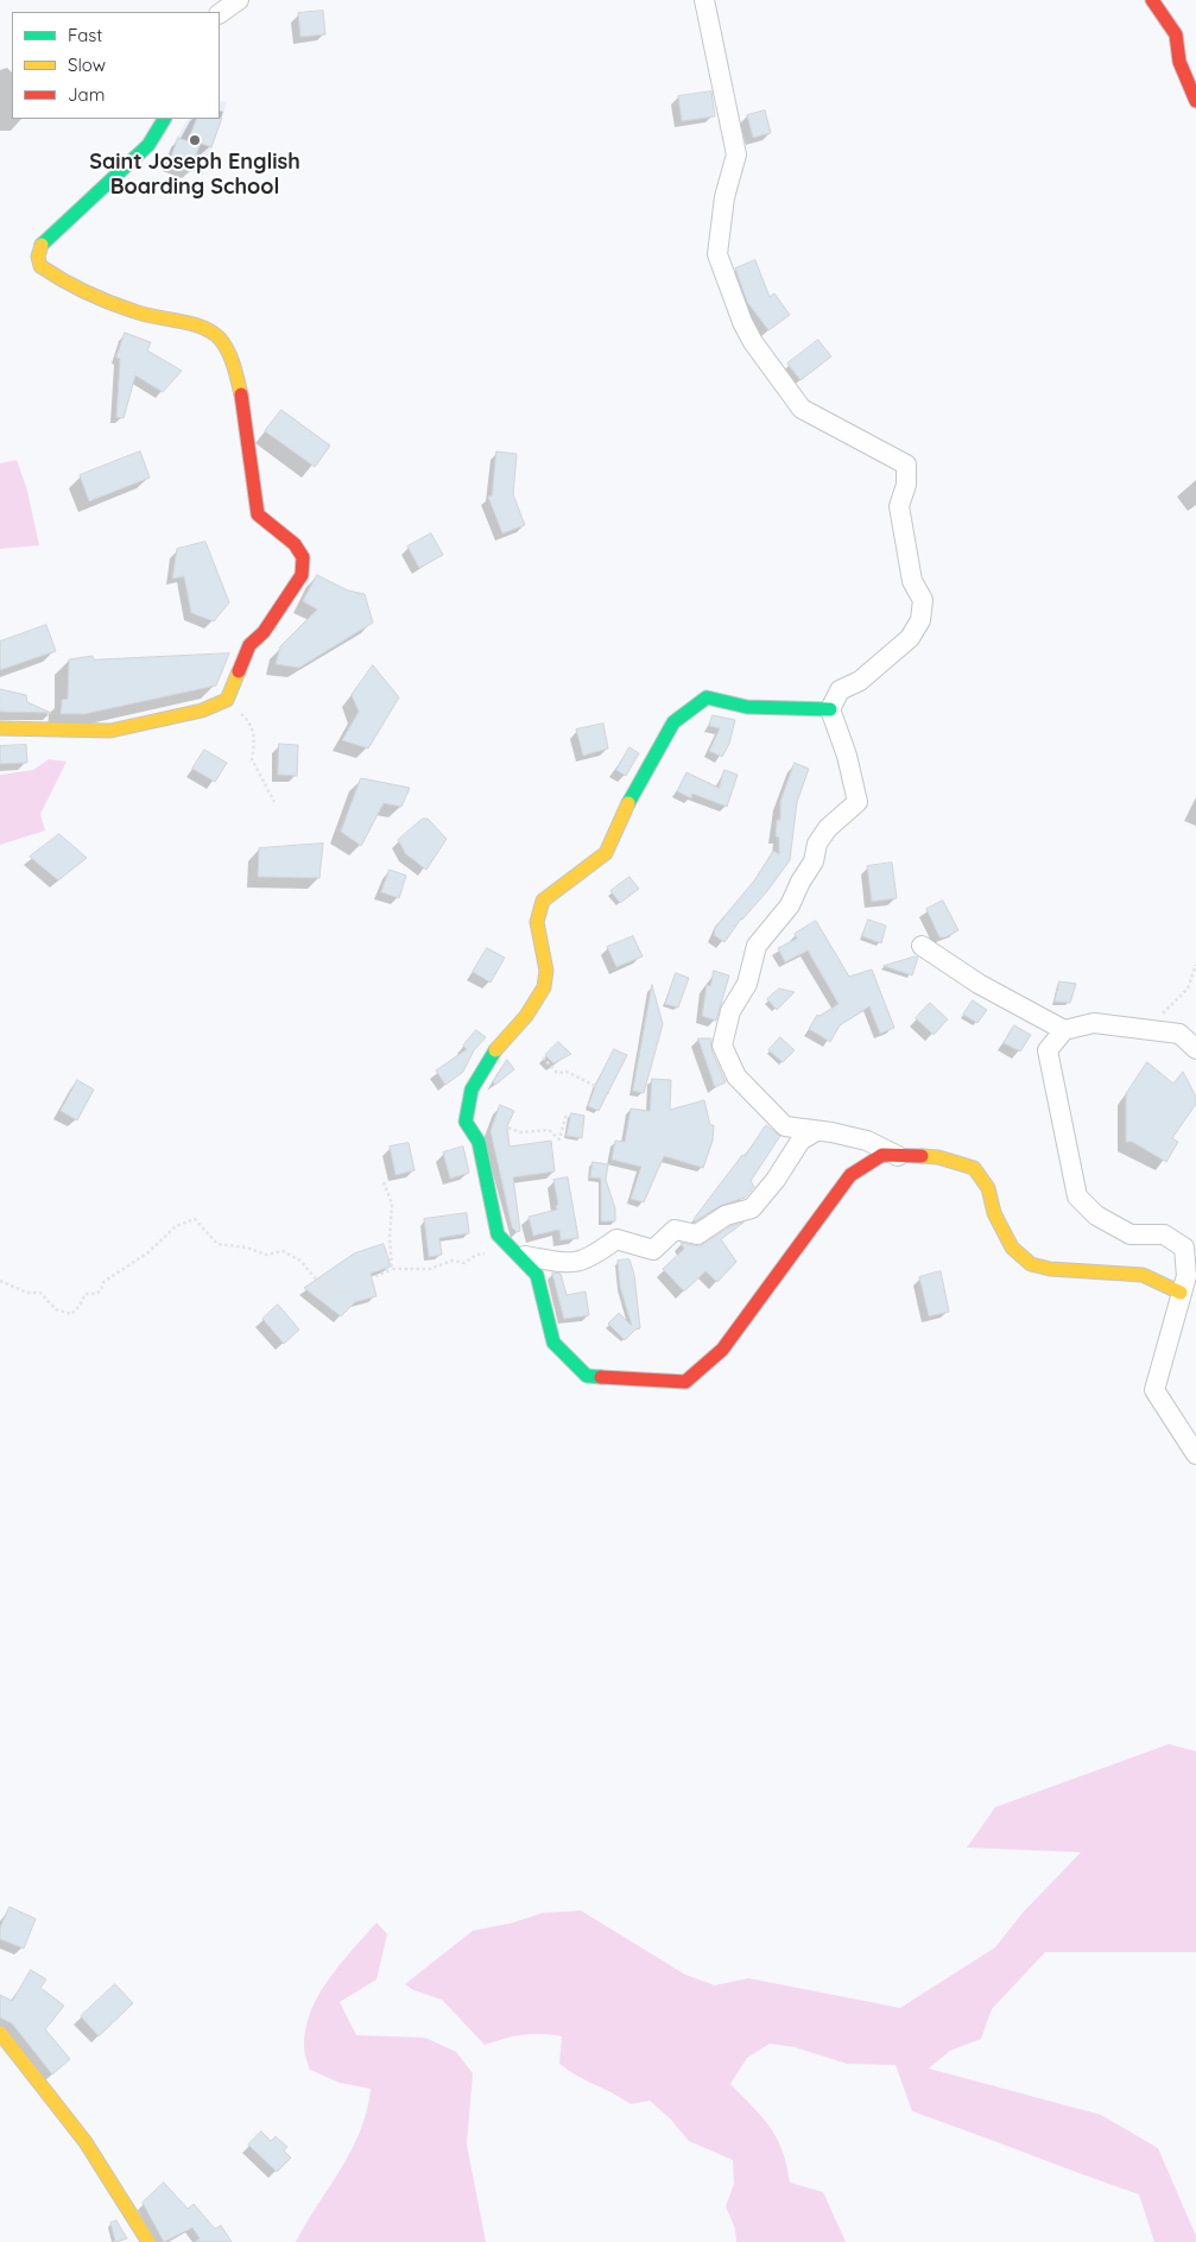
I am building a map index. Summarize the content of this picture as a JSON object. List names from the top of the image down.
{
  "places": ["Saint Joseph English Boarding School"],
  "legend": ["Fast", "Slow", "Jam"]
}
